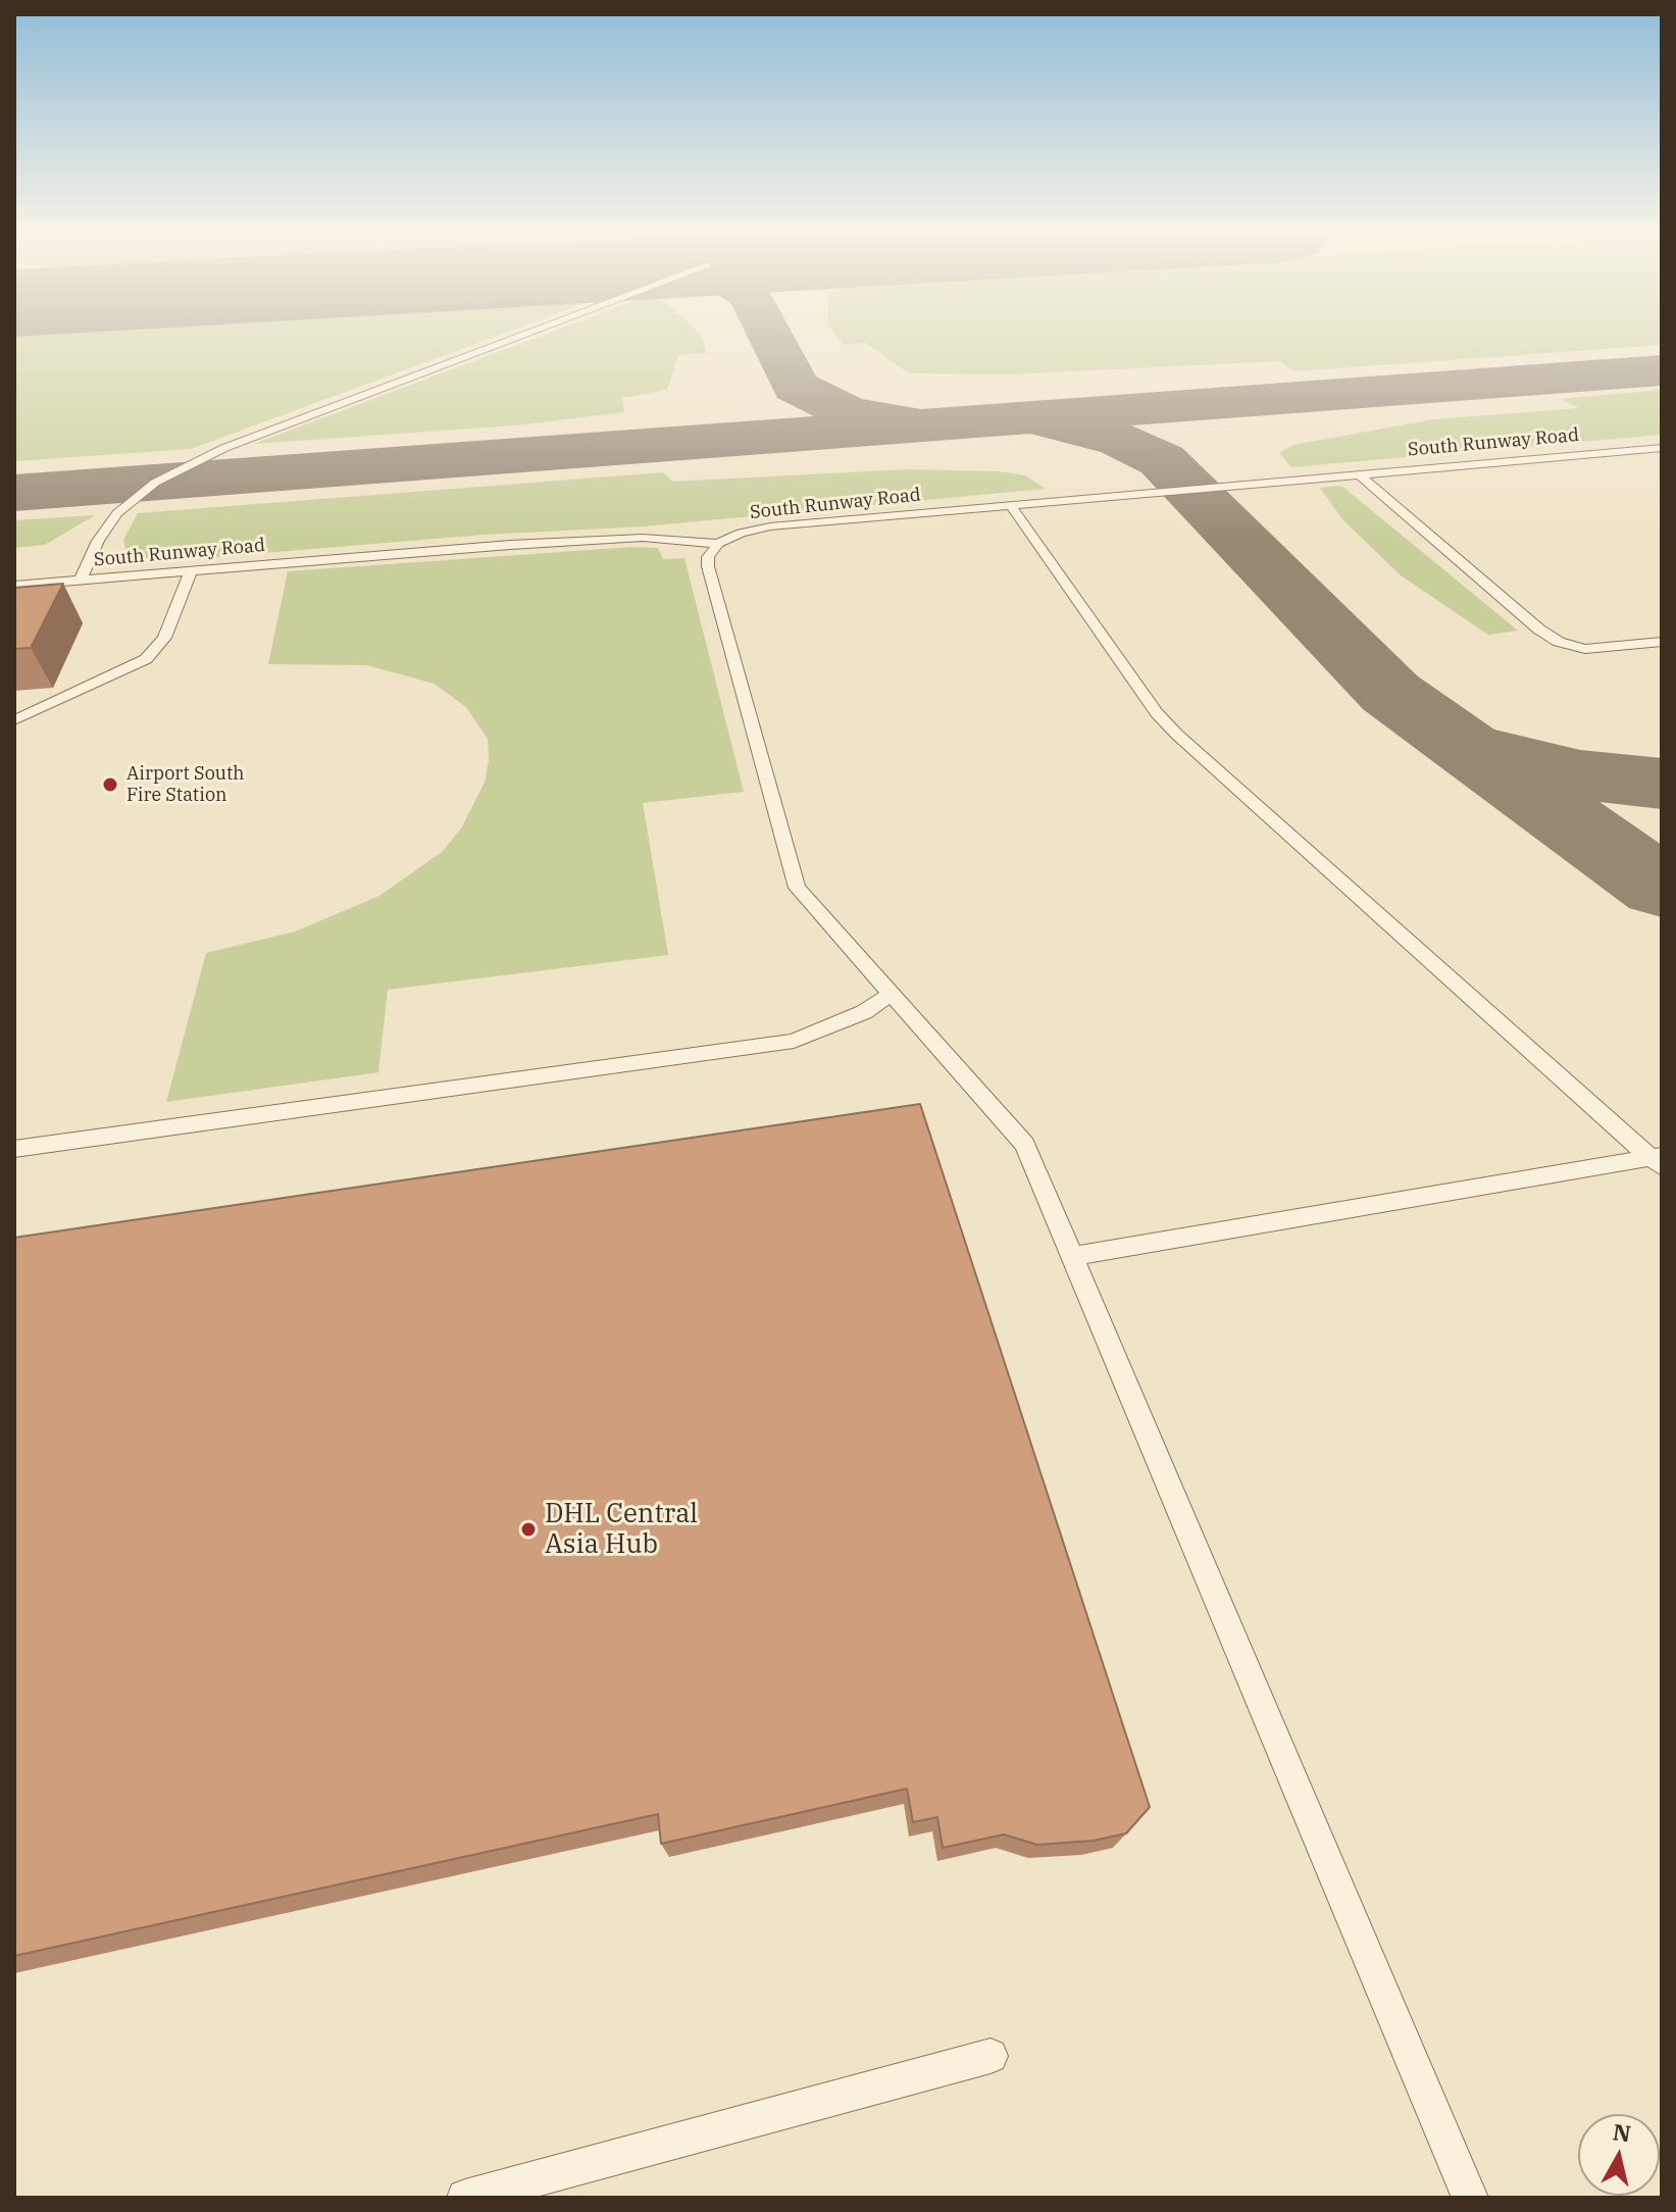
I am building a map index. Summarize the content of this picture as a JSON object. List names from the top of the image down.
{
  "streets": {
    "lane": ["South Runway Road"]
  },
  "places": ["Airport South Fire Station", "DHL Central Asia Hub"],
  "north": "top"
}
